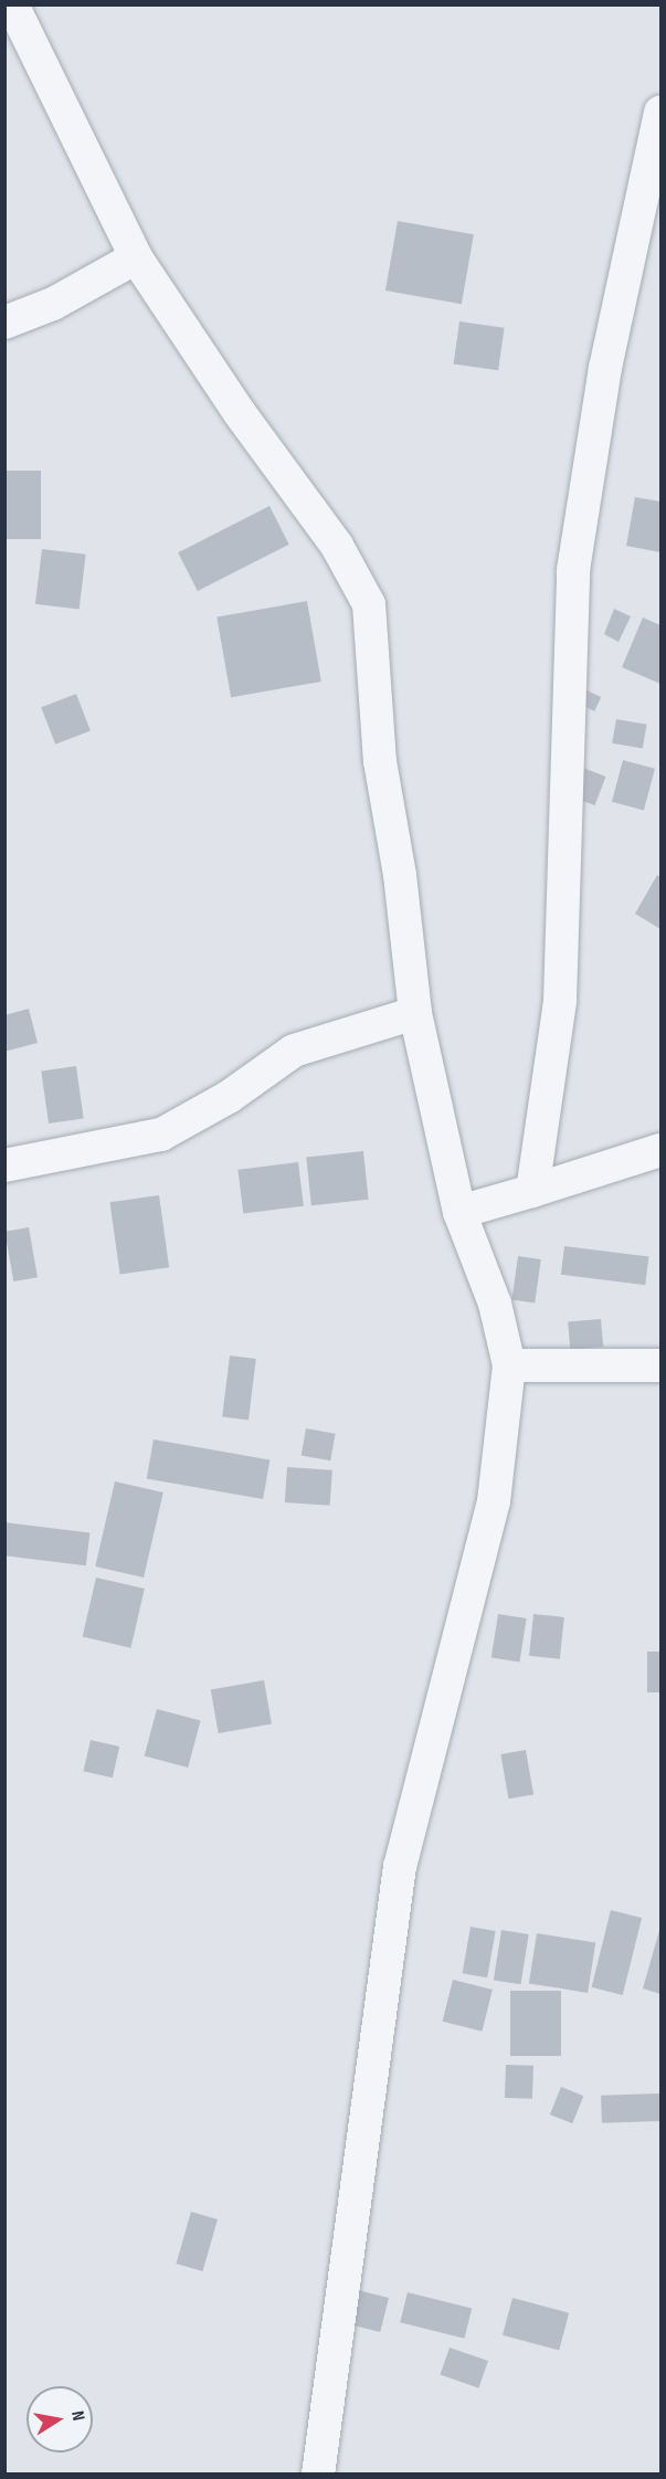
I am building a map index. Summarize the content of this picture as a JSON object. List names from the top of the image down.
{
  "north": "right"
}
